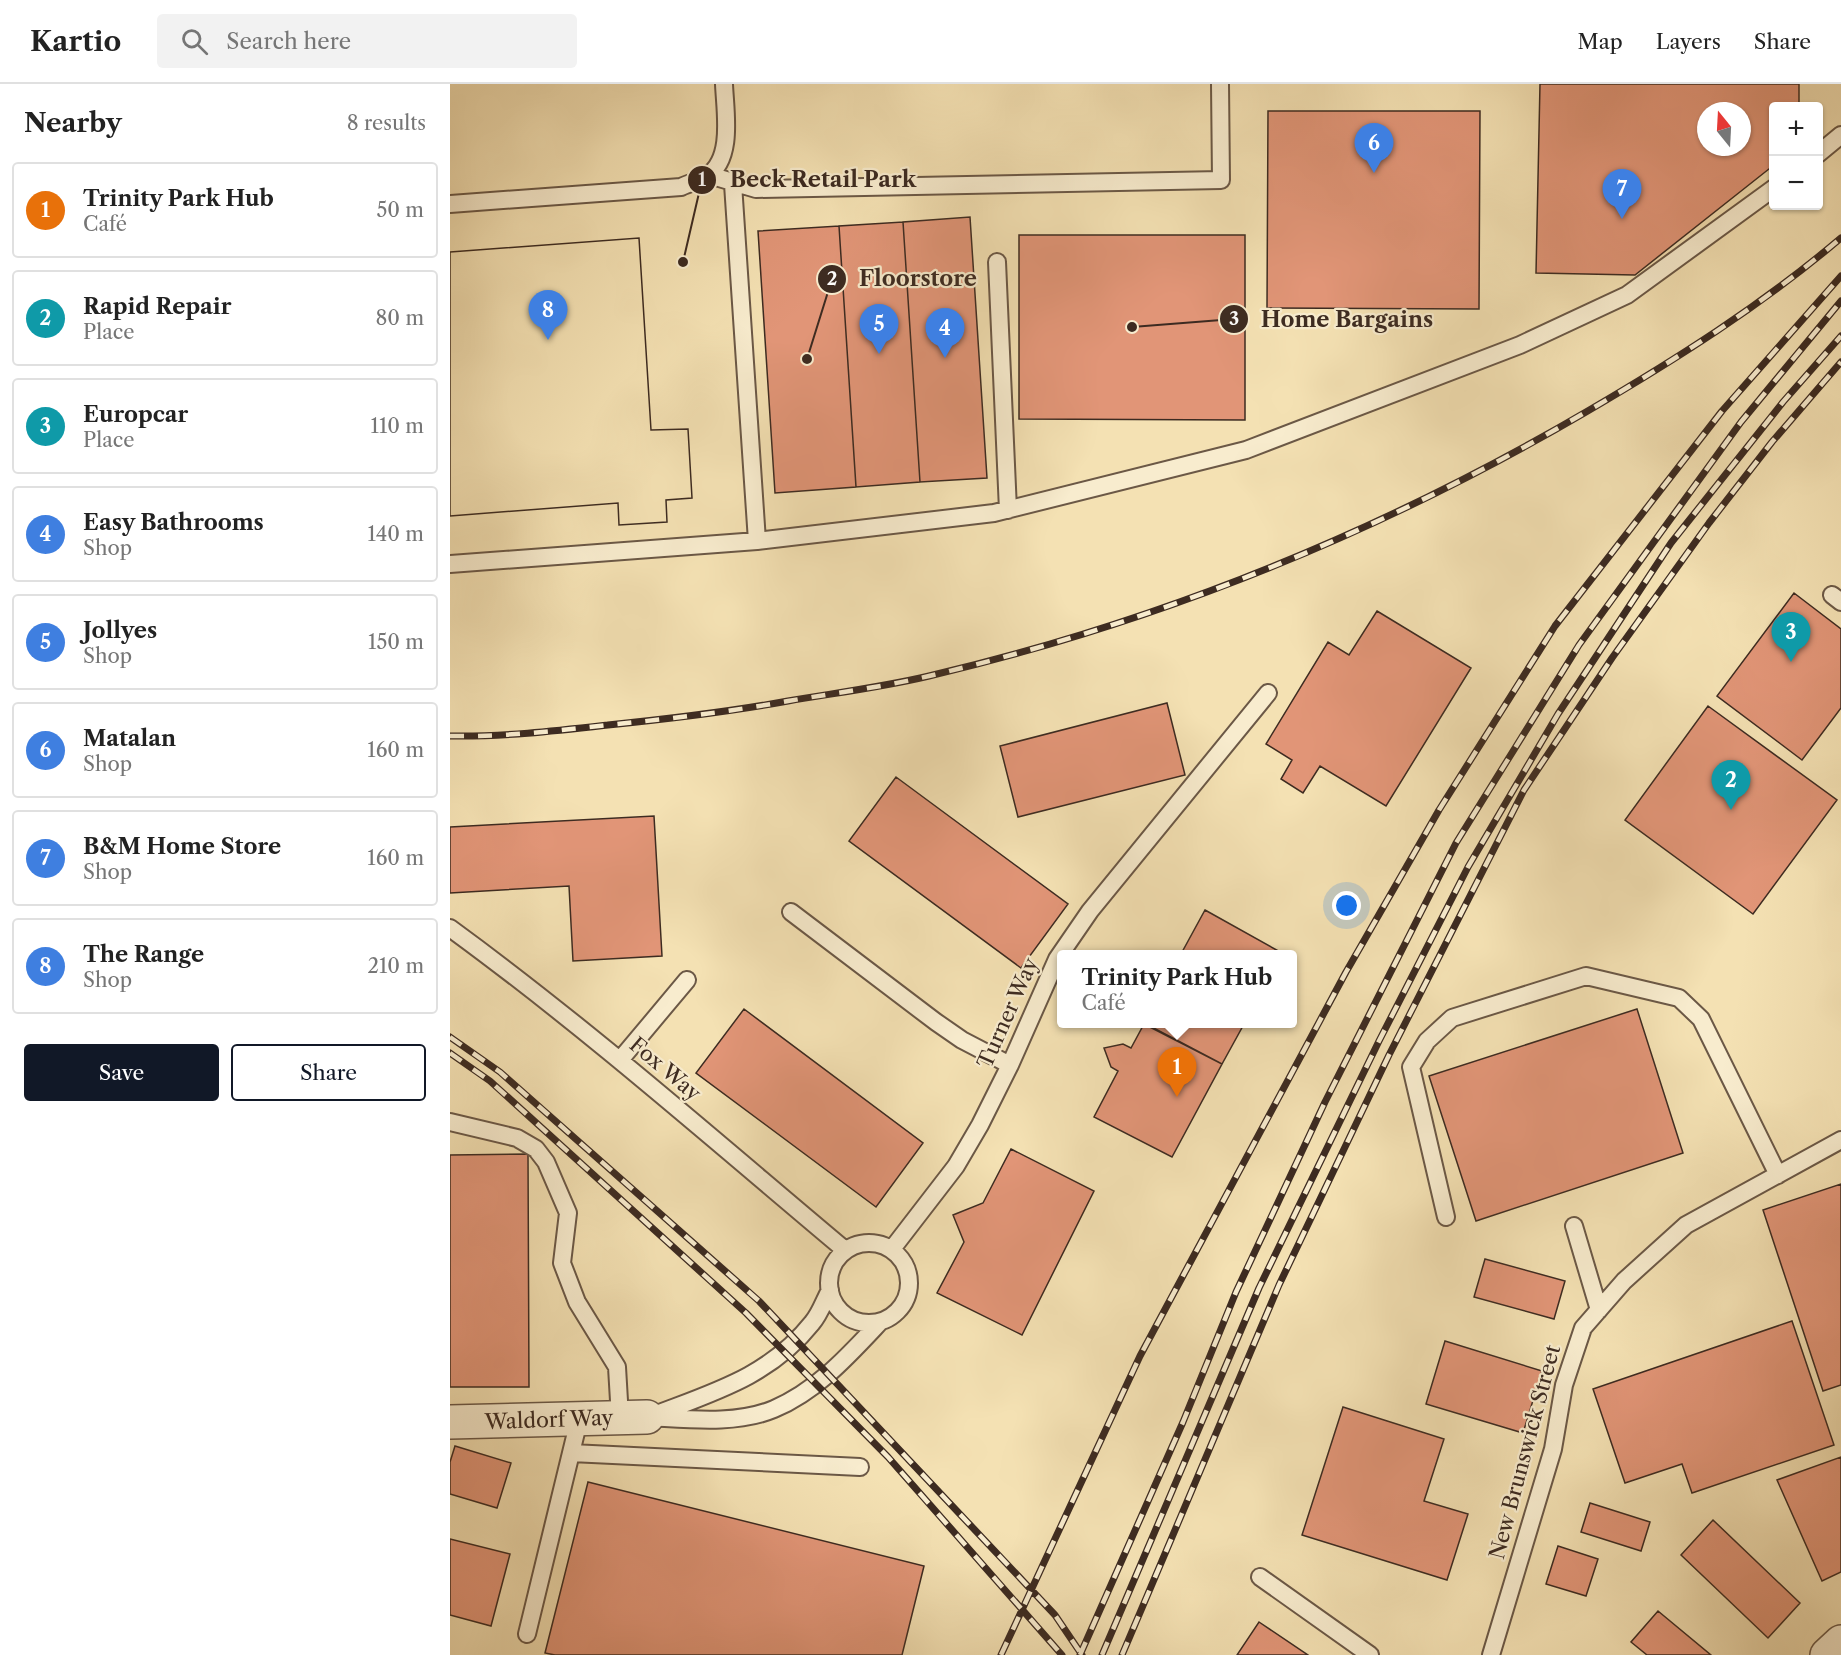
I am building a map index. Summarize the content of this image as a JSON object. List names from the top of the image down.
{
  "streets": {
    "street": ["Waldorf Way"],
    "lane": ["Turner Way", "Fox Way", "New Brunswick Street"]
  },
  "crossings": [
    ["Turner Way", "Fox Way"],
    ["Turner Way", "Waldorf Way"],
    ["Fox Way", "Waldorf Way"]
  ],
  "places": ["Beck Retail Park", "Home Bargains", "Floorstore"],
  "north": "top",
  "page": {
    "header": "Kartio",
    "search": "Search here",
    "nav": ["Map", "Layers", "Share"],
    "heading": ["Nearby", "8 results"],
    "map_buttons": ["+", "−"],
    "pins": [
      "6",
      "7",
      "8",
      "5",
      "4",
      "3",
      "2",
      "1"
    ],
    "list": [
      {
        "mark": "1",
        "name": "Trinity Park Hub",
        "note": "Café",
        "value": "50 m"
      },
      {
        "mark": "2",
        "name": "Rapid Repair",
        "note": "Place",
        "value": "80 m"
      },
      {
        "mark": "3",
        "name": "Europcar",
        "note": "Place",
        "value": "110 m"
      },
      {
        "mark": "4",
        "name": "Easy Bathrooms",
        "note": "Shop",
        "value": "140 m"
      },
      {
        "mark": "5",
        "name": "Jollyes",
        "note": "Shop",
        "value": "150 m"
      },
      {
        "mark": "6",
        "name": "Matalan",
        "note": "Shop",
        "value": "160 m"
      },
      {
        "mark": "7",
        "name": "B&M Home Store",
        "note": "Shop",
        "value": "160 m"
      },
      {
        "mark": "8",
        "name": "The Range",
        "note": "Shop",
        "value": "210 m"
      }
    ],
    "popup": ["Trinity Park Hub", "Café"],
    "buttons": ["Save", "Share"]
  }
}
